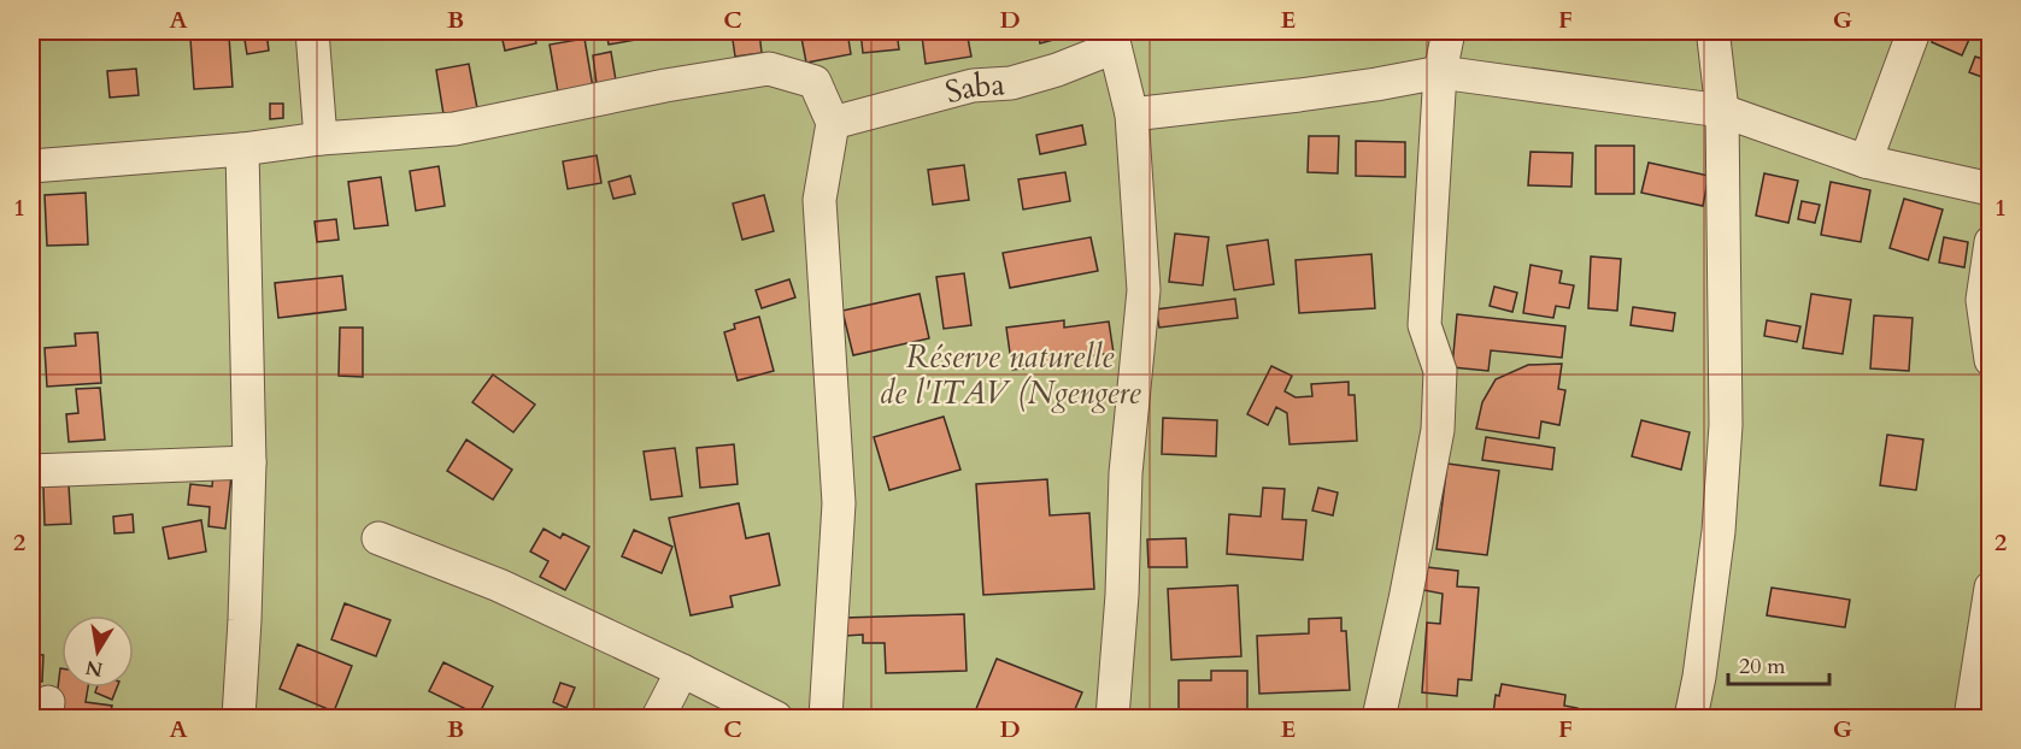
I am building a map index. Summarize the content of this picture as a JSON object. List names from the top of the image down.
{
  "streets": {
    "street": ["Saba"]
  },
  "parks": ["Réserve naturelle de l'ITAV (Ngengere"],
  "scale_bar": "20 m",
  "north": "bottom",
  "grid": {
    "columns": [
      "A",
      "B",
      "C",
      "D",
      "E",
      "F",
      "G"
    ],
    "rows": ["1", "2"]
  }
}
